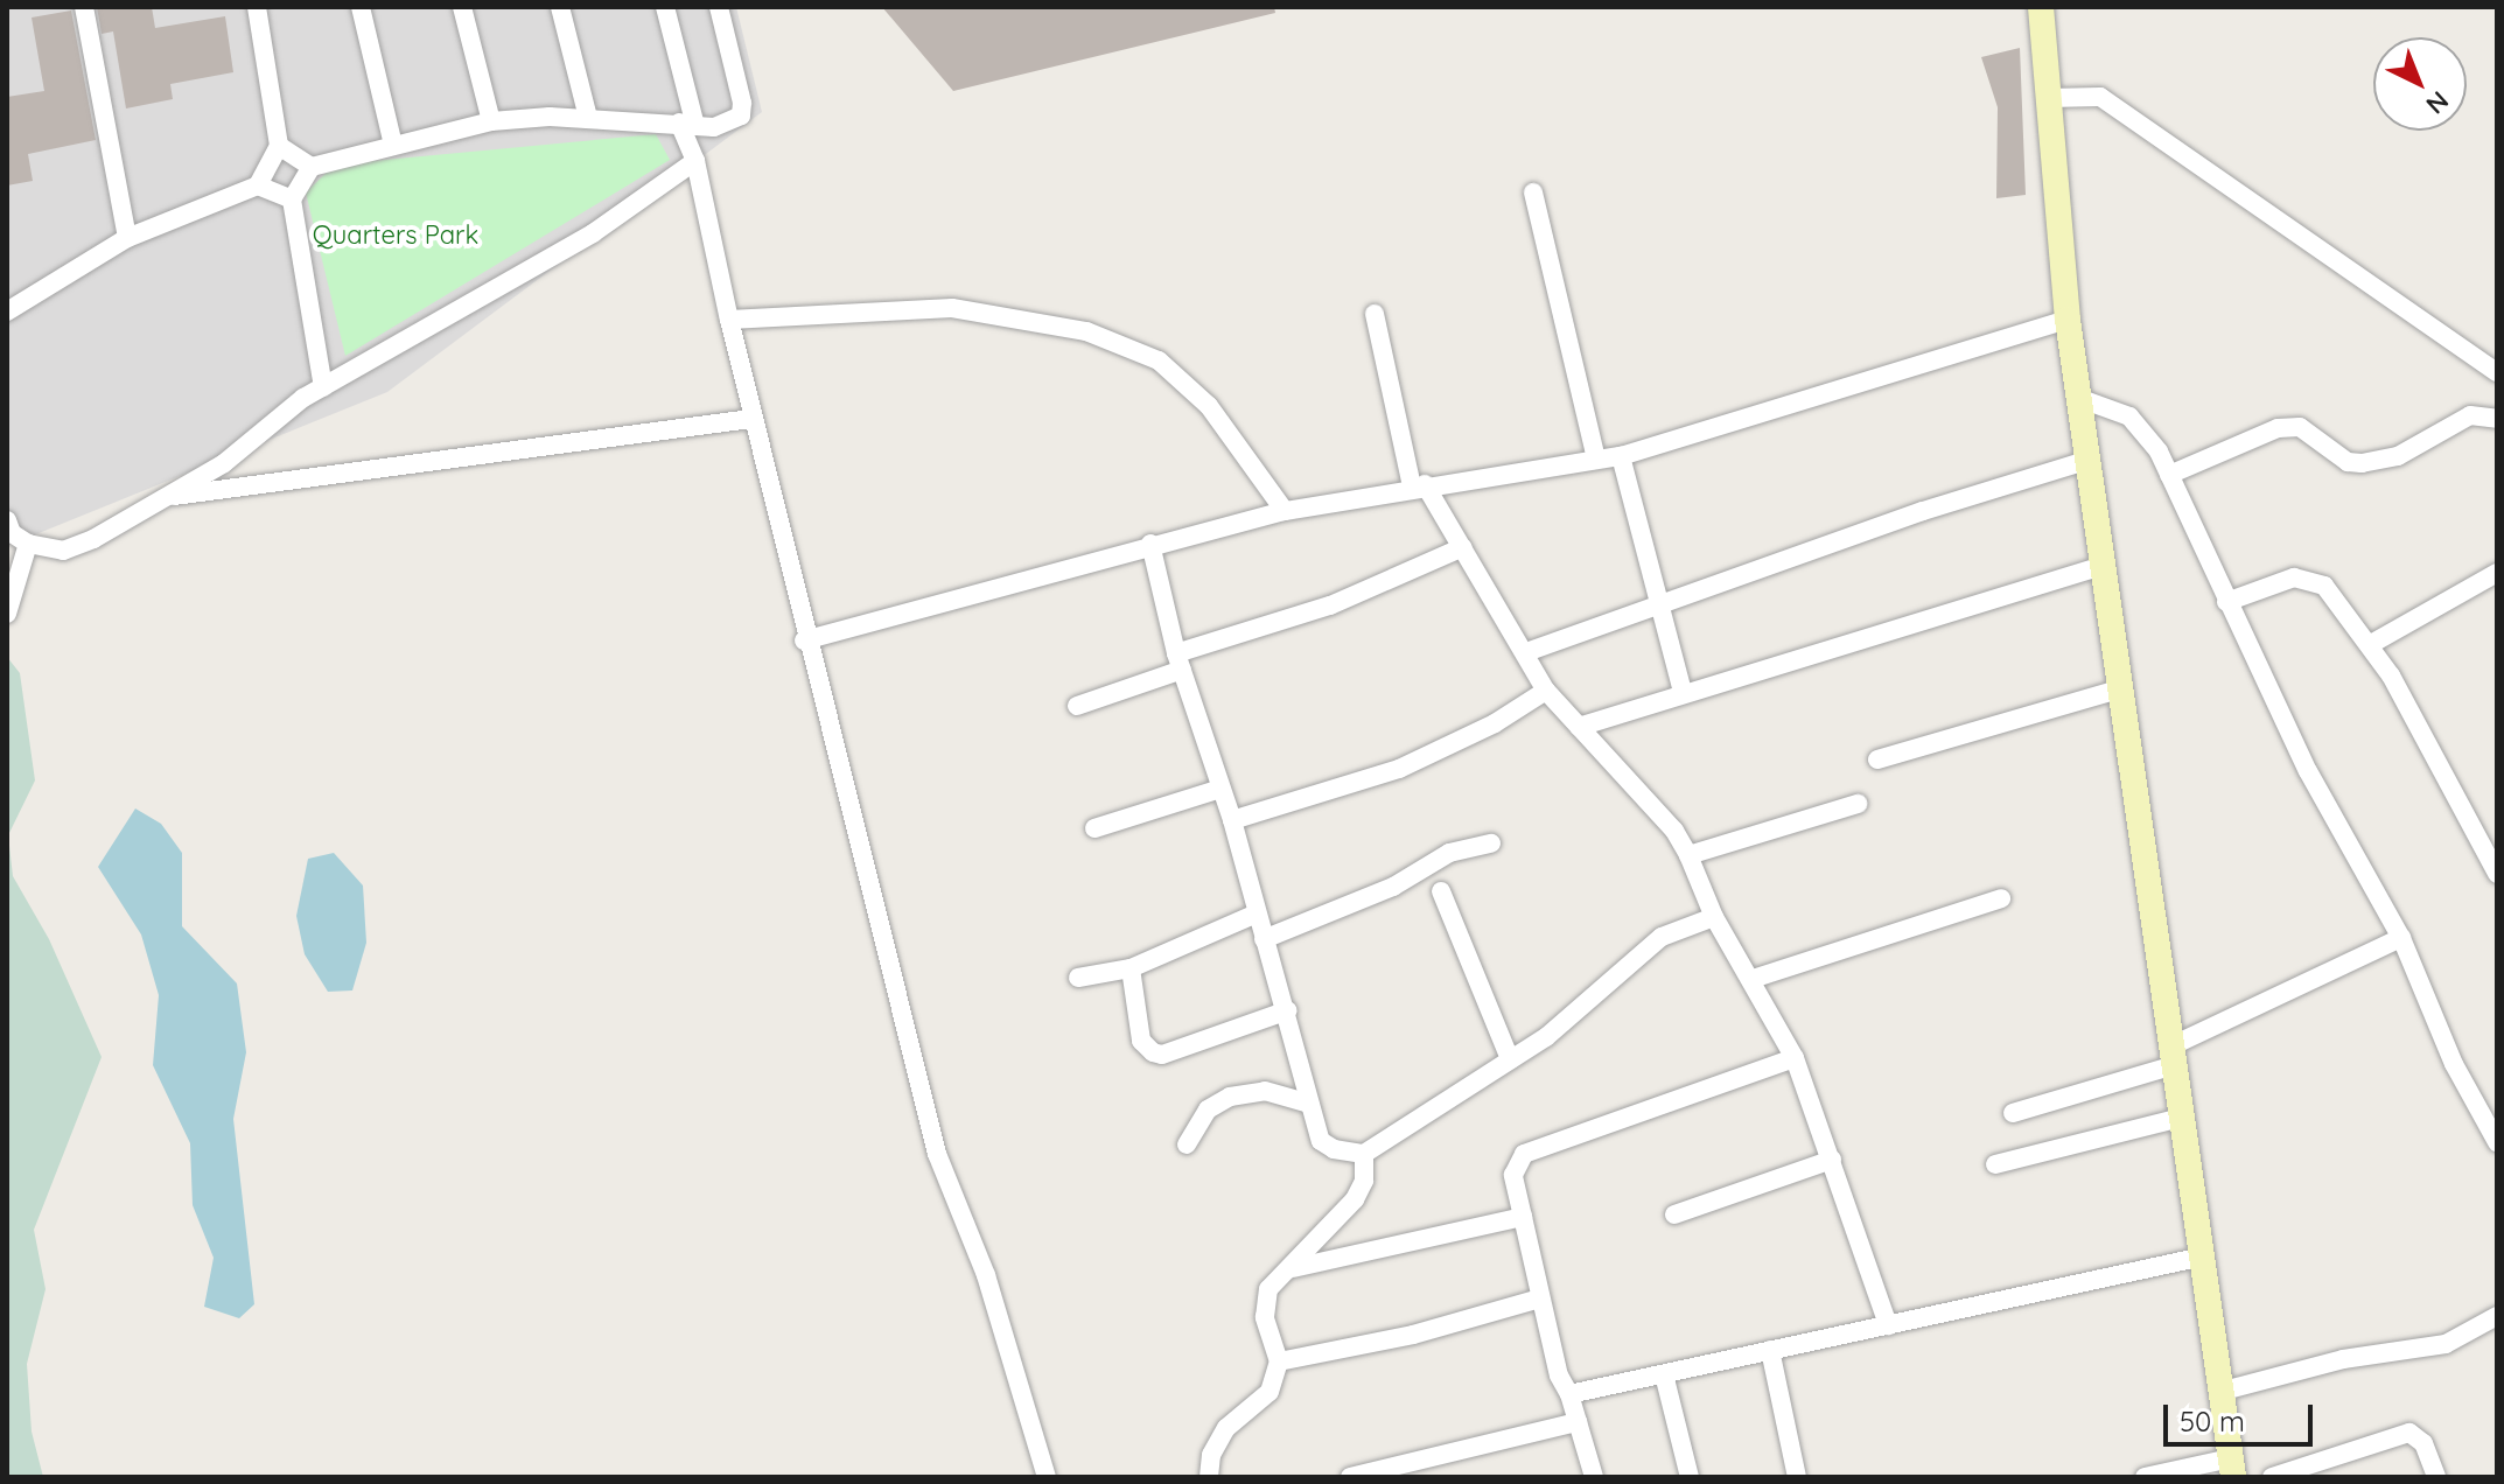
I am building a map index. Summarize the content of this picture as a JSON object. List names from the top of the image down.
{
  "parks": ["Quarters Park"],
  "scale_bar": "50 m",
  "north": "bottom right"
}
